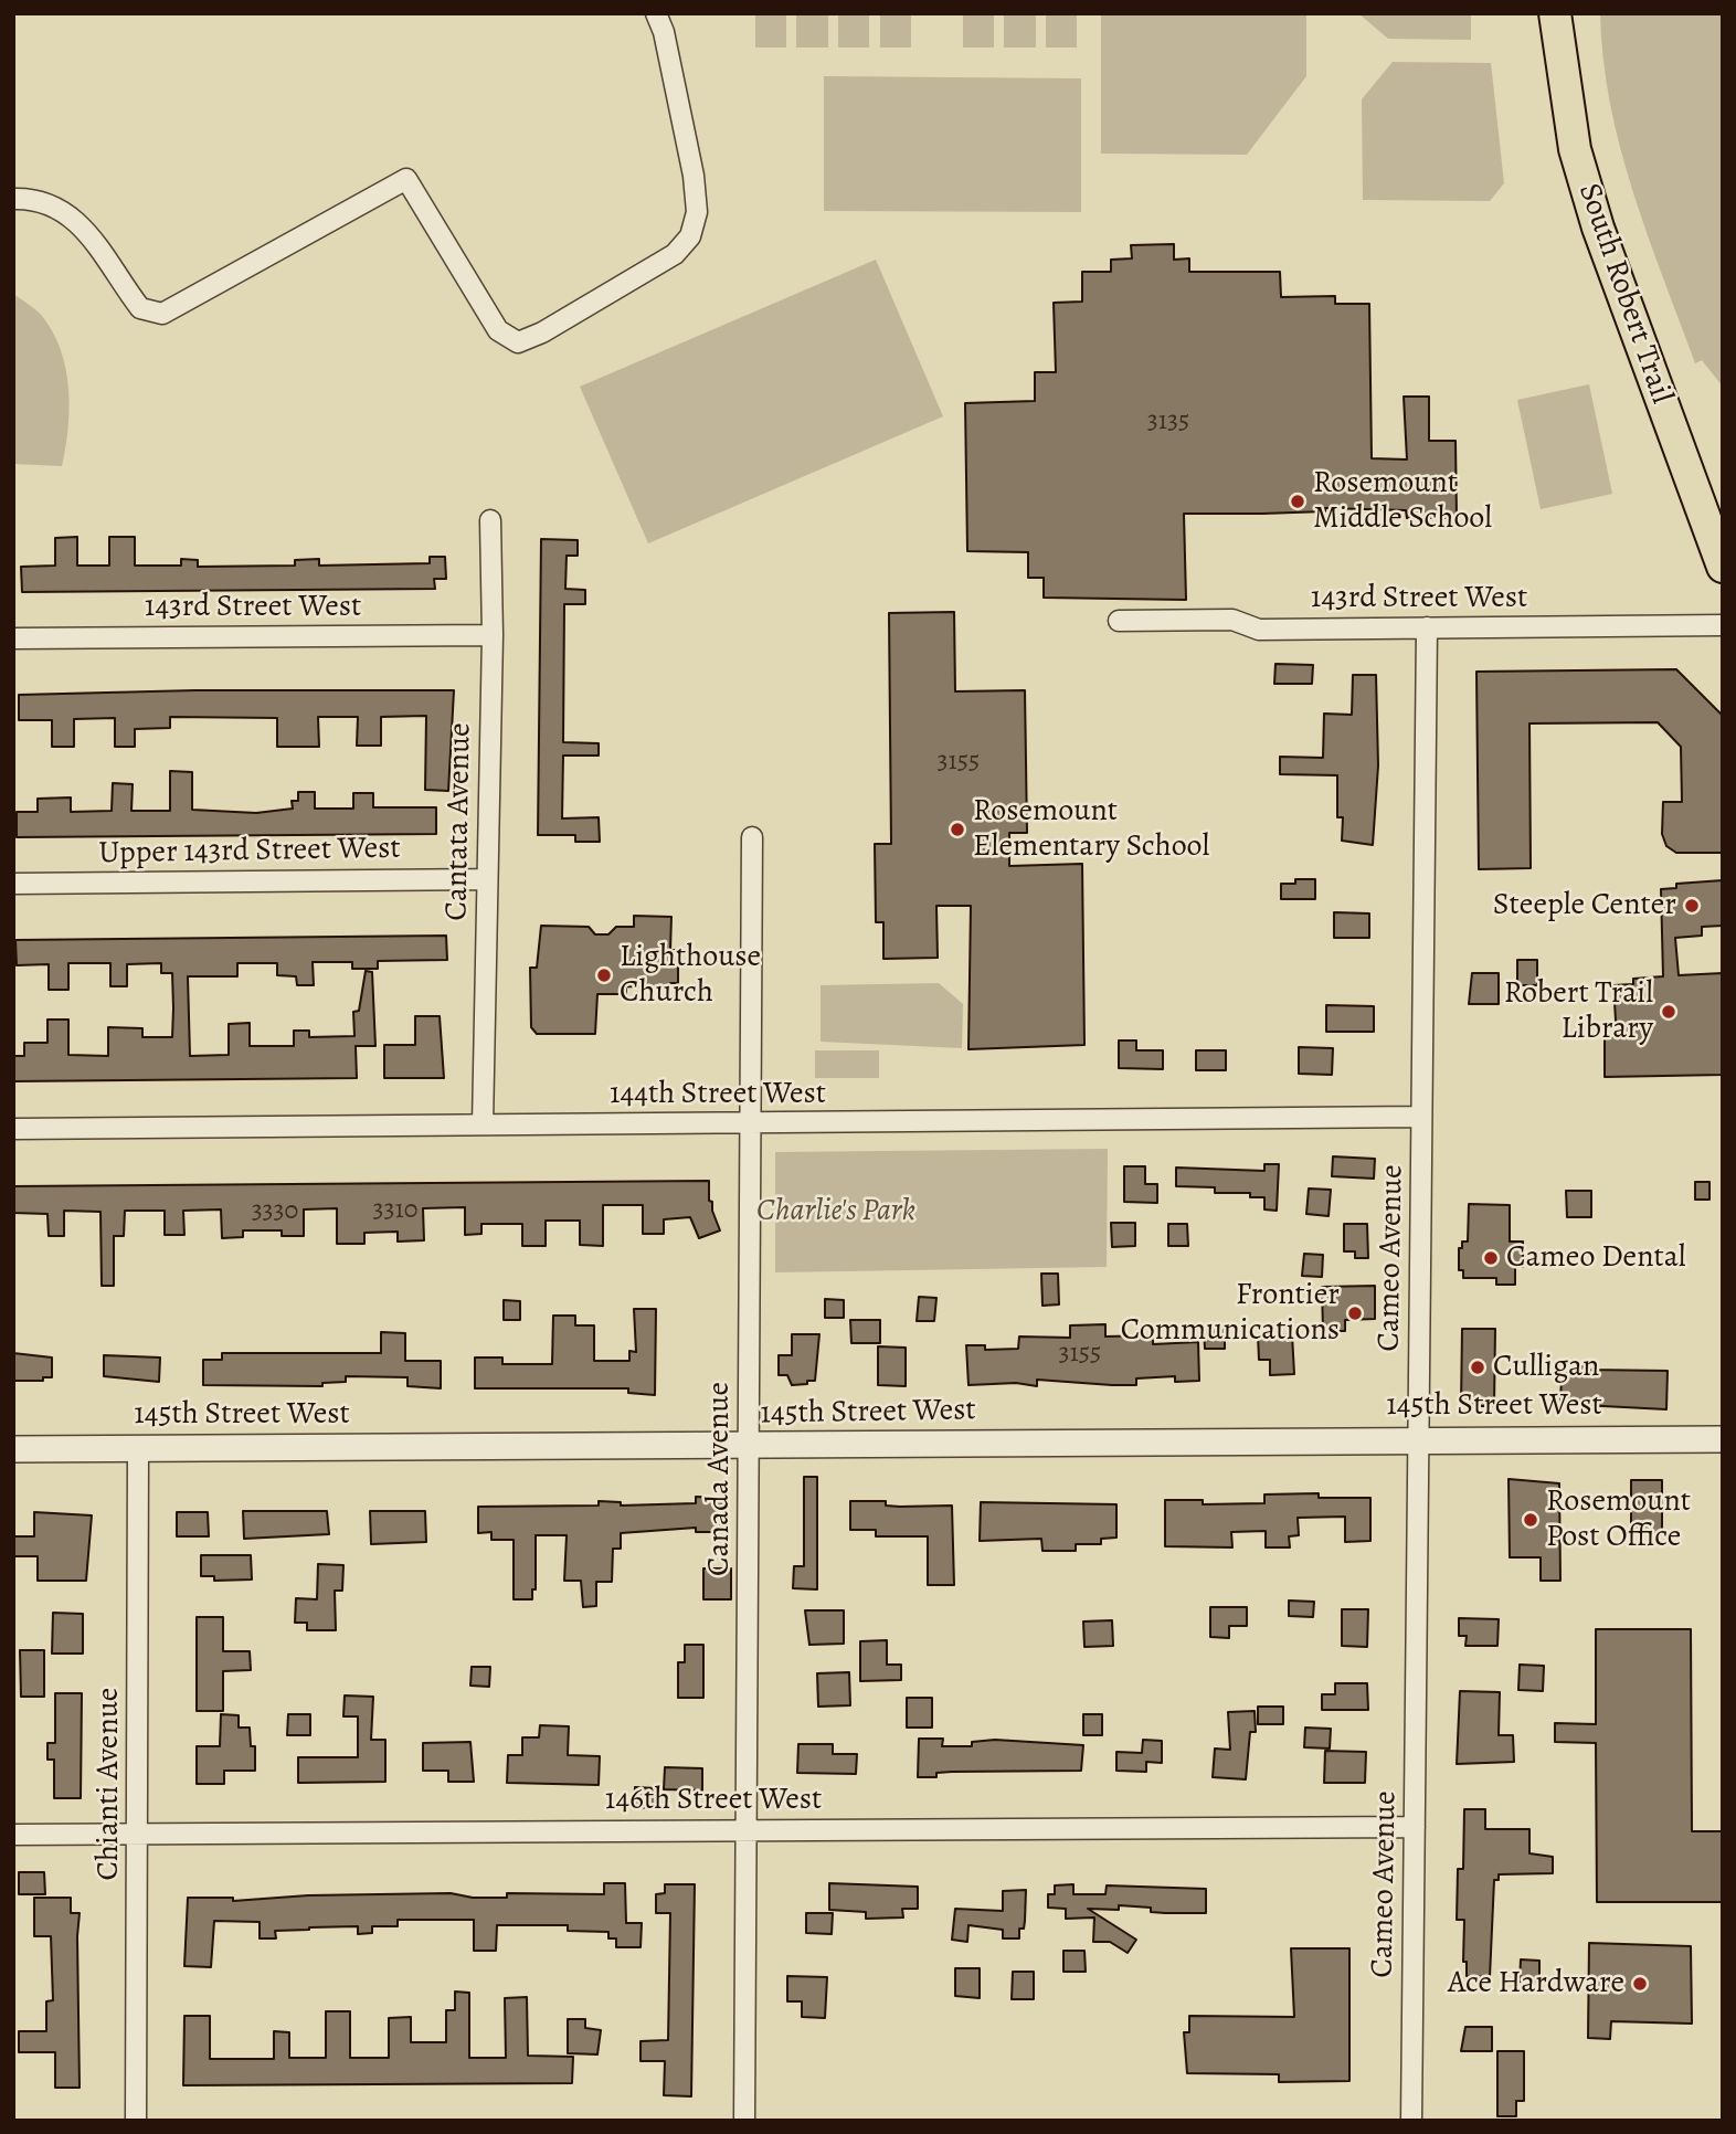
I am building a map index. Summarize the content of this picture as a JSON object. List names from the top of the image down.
{
  "streets": {
    "main road": ["South Robert Trail"],
    "street": [
      "143rd Street West",
      "Cantata Avenue",
      "Upper 143rd Street West",
      "144th Street West",
      "Cameo Avenue",
      "145th Street West",
      "Canada Avenue",
      "Chianti Avenue",
      "146th Street West"
    ]
  },
  "crossings": [
    ["143rd Street West", "Cantata Avenue"],
    ["143rd Street West", "Cameo Avenue"],
    ["Cantata Avenue", "Upper 143rd Street West"],
    ["Cantata Avenue", "144th Street West"],
    ["144th Street West", "Cameo Avenue"],
    ["144th Street West", "Canada Avenue"],
    ["Cameo Avenue", "145th Street West"],
    ["Cameo Avenue", "146th Street West"],
    ["145th Street West", "Canada Avenue"],
    ["145th Street West", "Chianti Avenue"],
    ["Canada Avenue", "146th Street West"],
    ["Chianti Avenue", "146th Street West"]
  ],
  "parks": ["Charlie's Park"],
  "places": [
    "Rosemount Middle School",
    "Rosemount Elementary School",
    "Steeple Center",
    "Lighthouse Church",
    "Robert Trail Library",
    "Cameo Dental",
    "Frontier Communications",
    "Culligan",
    "Rosemount Post Office",
    "Ace Hardware"
  ],
  "house_numbers": [
    "3135",
    "3155",
    "3310",
    "3330",
    "3155"
  ]
}
